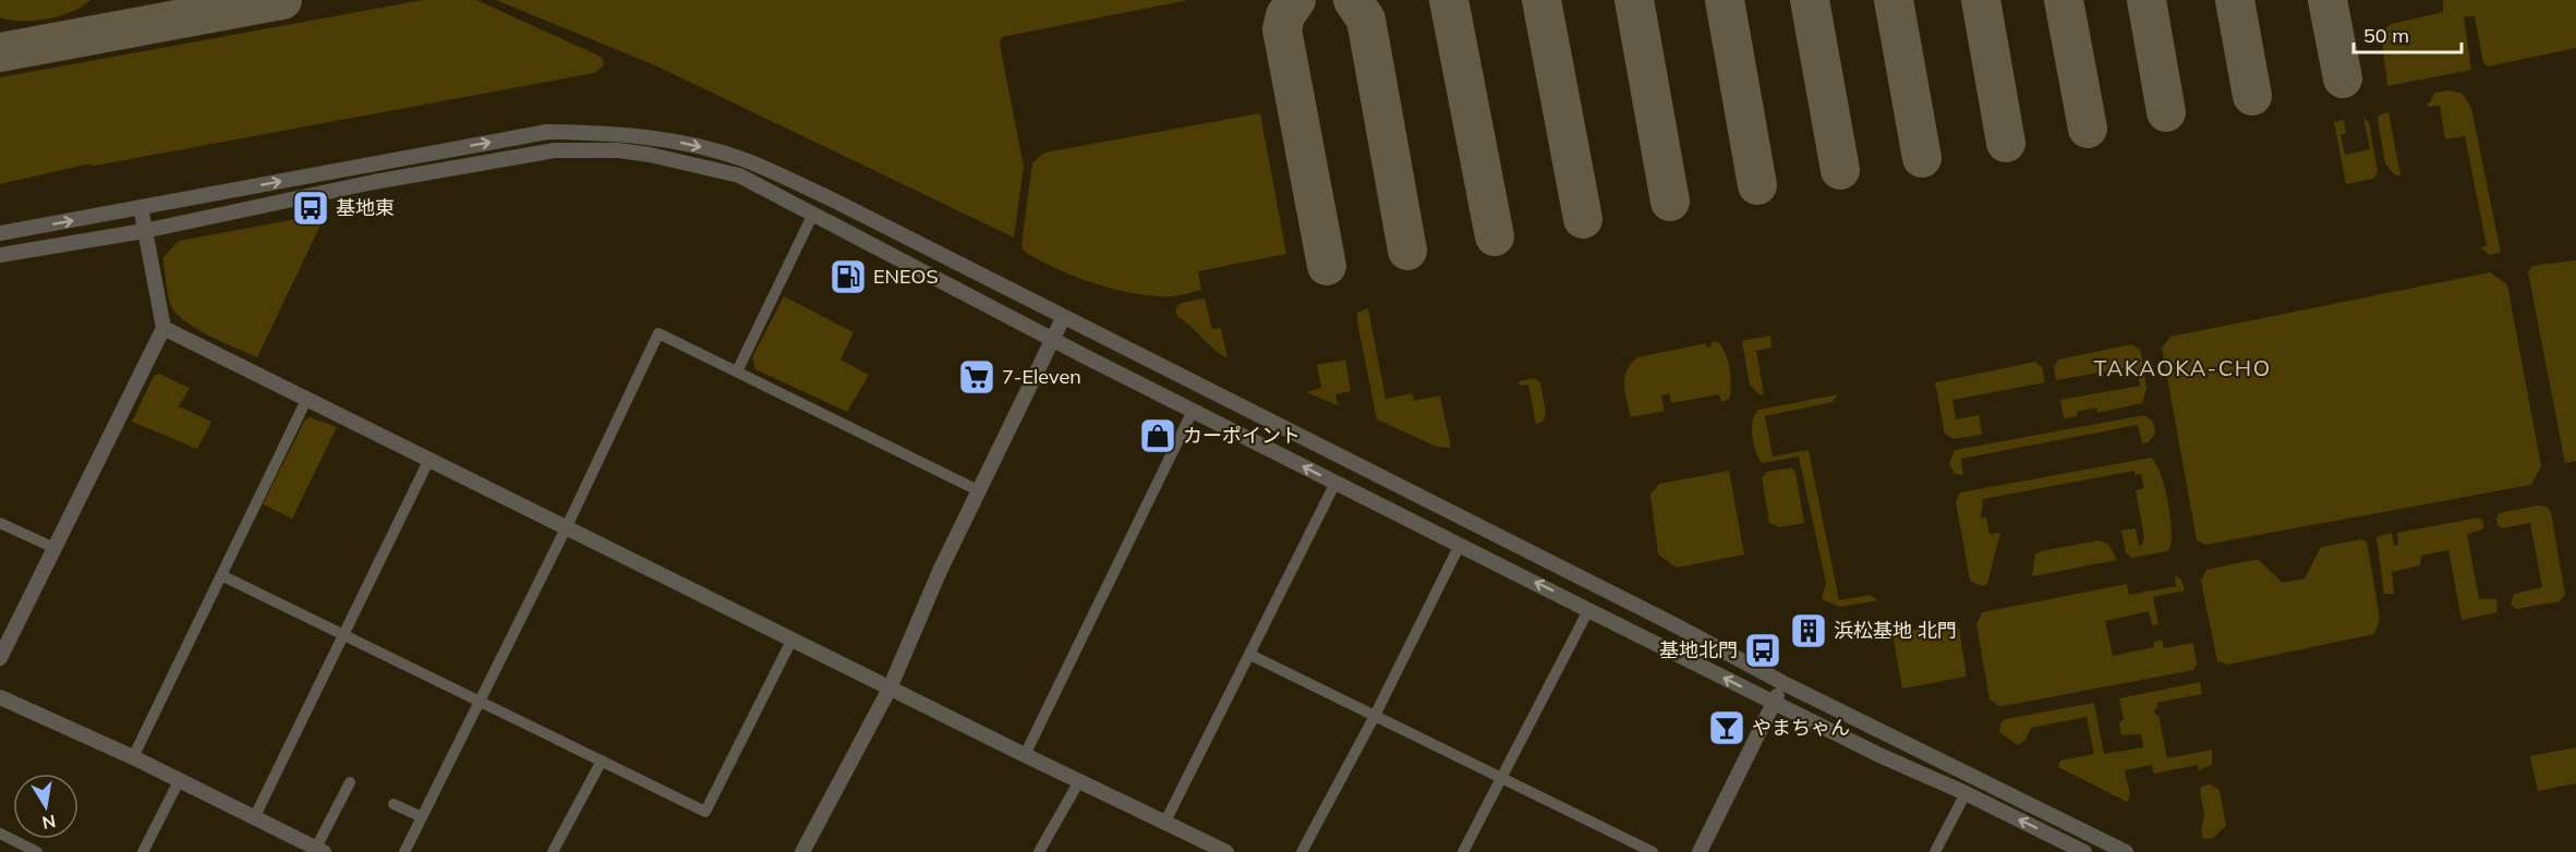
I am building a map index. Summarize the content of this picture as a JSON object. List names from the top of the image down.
{
  "districts": ["TAKAOKA-CHO"],
  "places": {
    "bus stop": ["基地東", "基地北門"],
    "fuel station": ["ENEOS"],
    "supermarket": ["7-Eleven"],
    "shop": ["カーポイント"],
    "building": ["浜松基地 北門"],
    "bar": ["やまちゃん"]
  },
  "scale_bar": "50 m",
  "north": "bottom"
}
